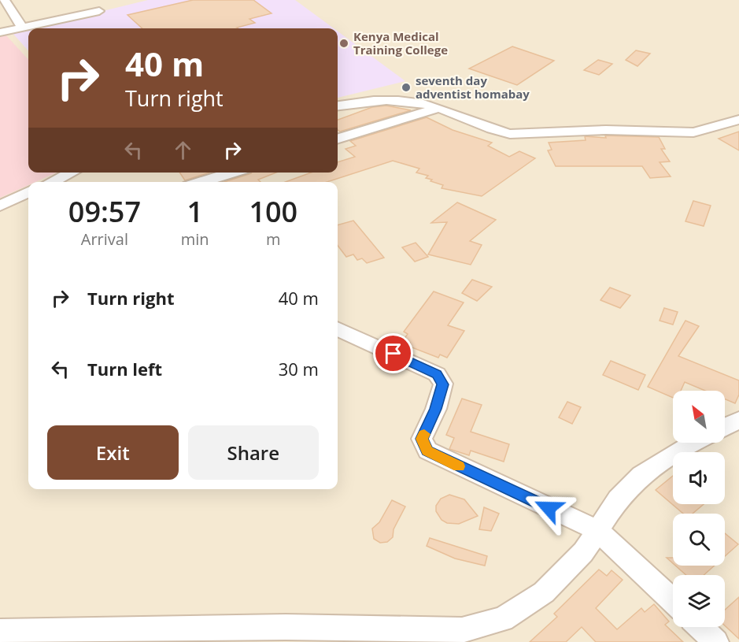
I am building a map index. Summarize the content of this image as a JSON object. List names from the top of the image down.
{
  "places": ["Kenya Medical Training College", "seventh day adventist homabay"],
  "north": "top left",
  "page": {
    "turn": ["40 m", "Turn right"],
    "eta": [
      "09:57",
      "Arrival",
      "1",
      "min",
      "100",
      "m"
    ],
    "list": [
      {
        "name": "Turn right",
        "value": "40 m"
      },
      {
        "name": "Turn left",
        "value": "30 m"
      }
    ],
    "buttons": ["Exit", "Share"]
  }
}
